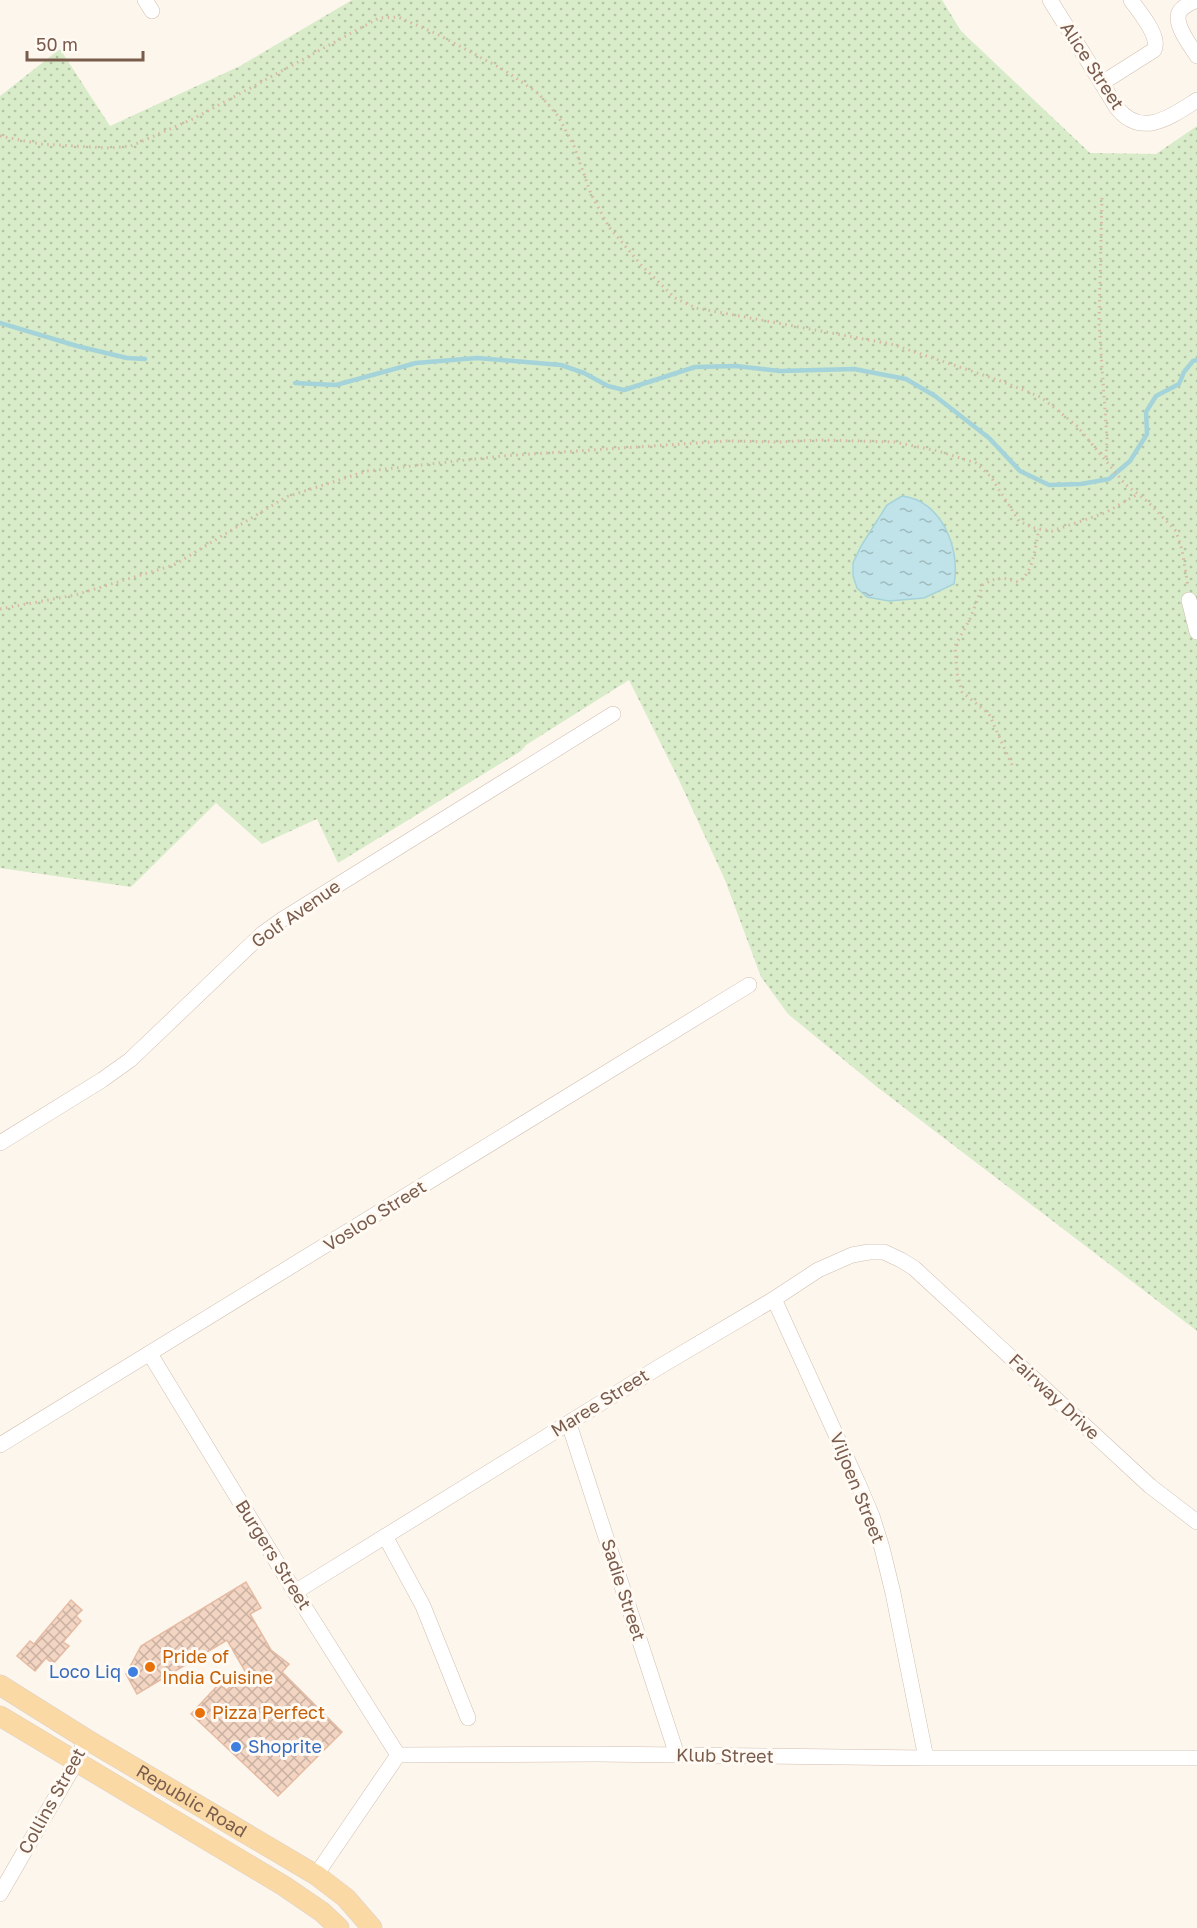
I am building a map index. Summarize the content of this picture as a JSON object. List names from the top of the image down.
{
  "streets": {
    "main road": ["Republic Road"],
    "street": [
      "Alice Street",
      "Golf Avenue",
      "Vosloo Street",
      "Fairway Drive",
      "Maree Street",
      "Viljoen Street",
      "Burgers Street",
      "Sadie Street",
      "Klub Street",
      "Collins Street"
    ]
  },
  "crossings": [
    ["Vosloo Street", "Burgers Street"],
    ["Fairway Drive", "Maree Street"],
    ["Maree Street", "Viljoen Street"],
    ["Maree Street", "Burgers Street"],
    ["Maree Street", "Sadie Street"],
    ["Viljoen Street", "Klub Street"],
    ["Burgers Street", "Klub Street"],
    ["Sadie Street", "Klub Street"],
    ["Collins Street", "Republic Road"]
  ],
  "places": [
    "Pride of India Cuisine",
    "Loco Liq",
    "Pizza Perfect",
    "Shoprite"
  ],
  "scale_bar": "50 m"
}
